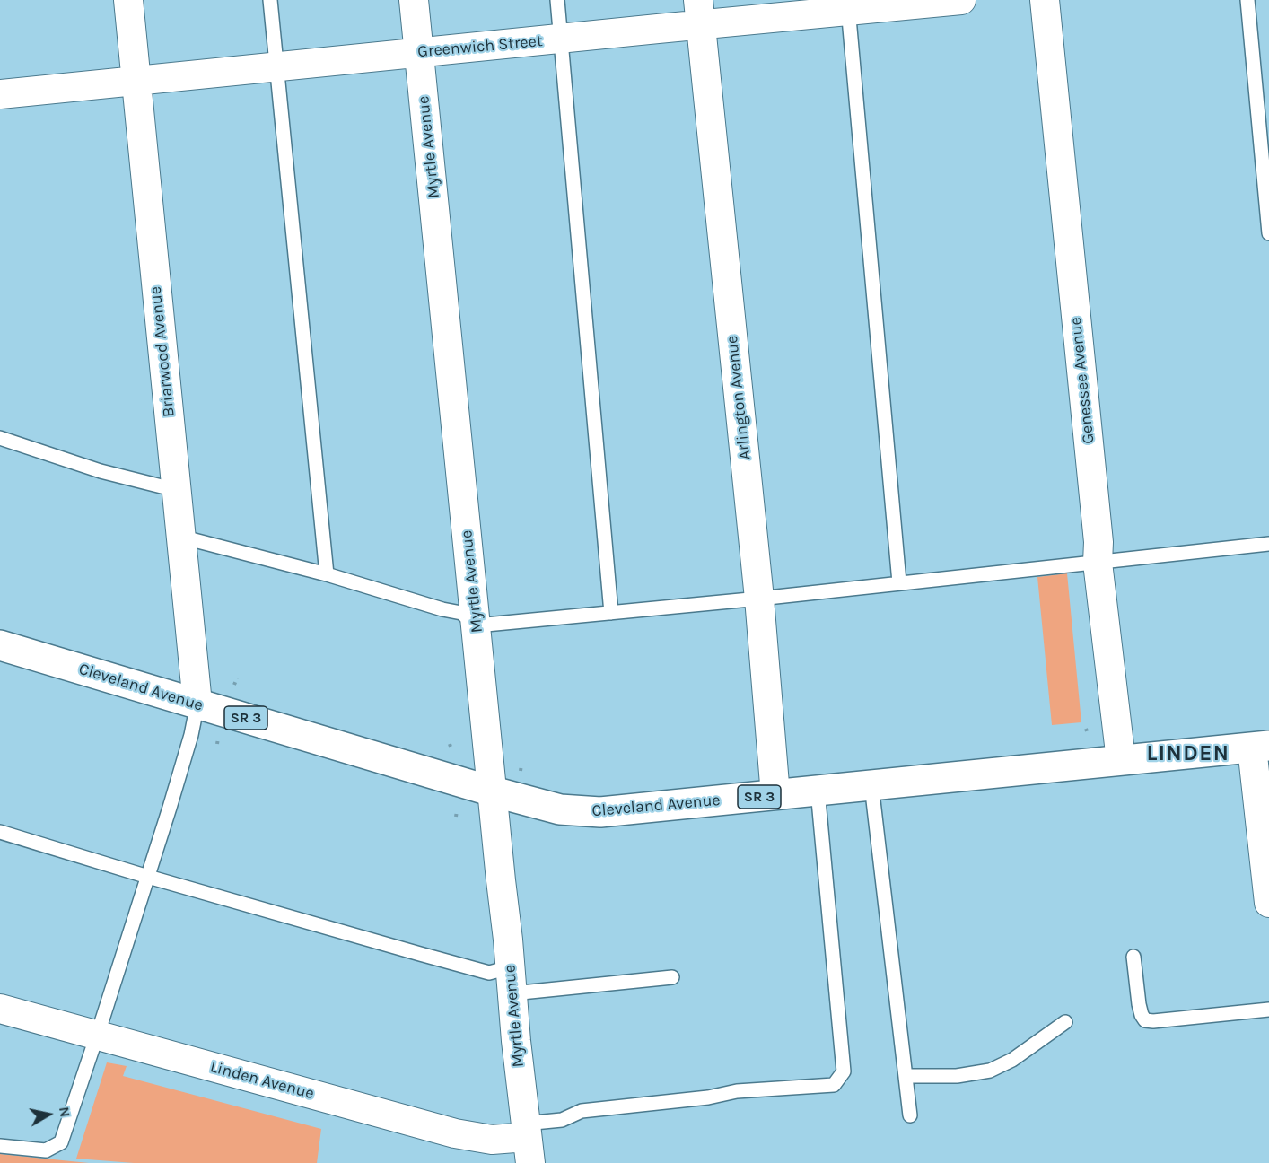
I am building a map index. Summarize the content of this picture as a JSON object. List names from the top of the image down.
{
  "streets": {
    "main road": ["Cleveland Avenue", "SR 3"],
    "street": [
      "Greenwich Street",
      "Myrtle Avenue",
      "Briarwood Avenue",
      "Genessee Avenue",
      "Arlington Avenue",
      "Linden Avenue"
    ]
  },
  "crossings": [
    ["Greenwich Street", "Myrtle Avenue"],
    ["Greenwich Street", "Briarwood Avenue"],
    ["Greenwich Street", "Arlington Avenue"],
    ["Myrtle Avenue", "Cleveland Avenue"],
    ["Myrtle Avenue", "Linden Avenue"],
    ["Briarwood Avenue", "Cleveland Avenue"],
    ["Genessee Avenue", "Cleveland Avenue"],
    ["Arlington Avenue", "Cleveland Avenue"]
  ],
  "districts": ["LINDEN"],
  "north": "right"
}
